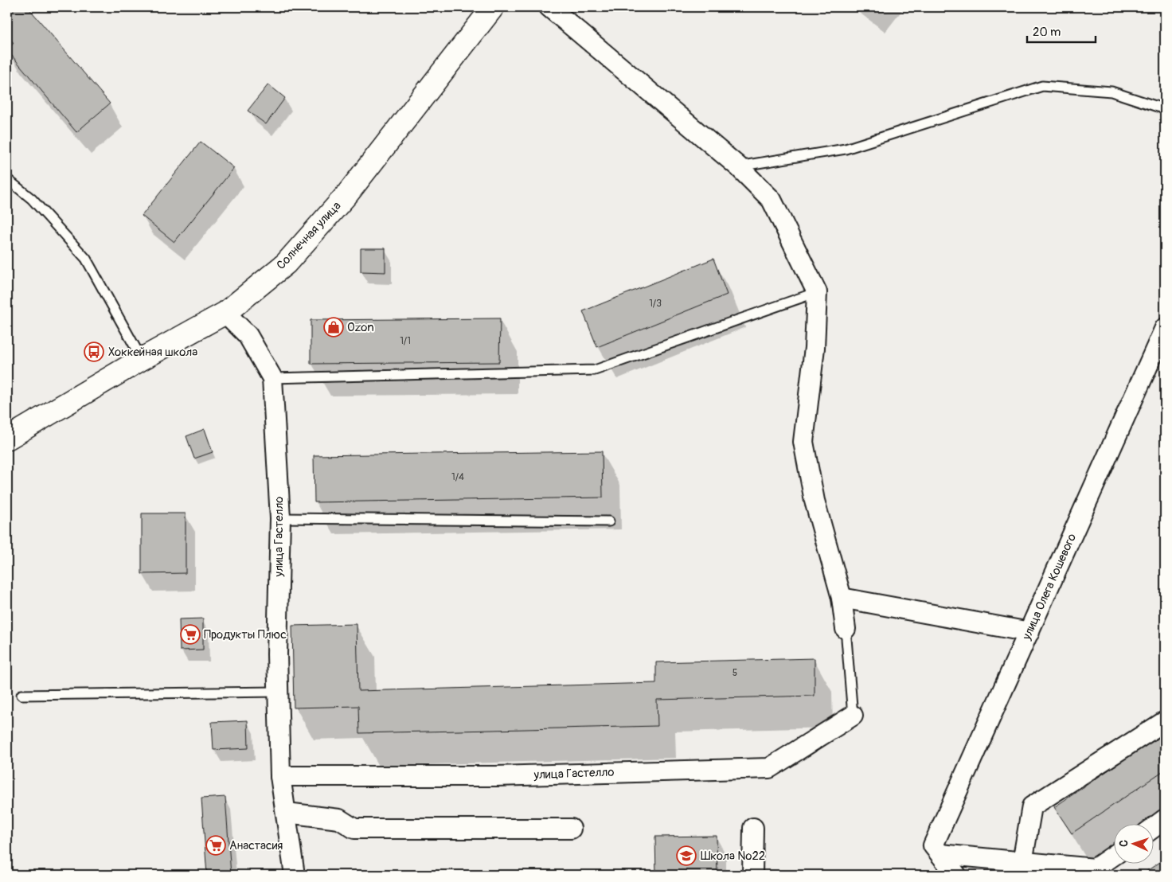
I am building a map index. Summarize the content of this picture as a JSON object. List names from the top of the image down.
{
  "streets": {
    "street": ["Солнечная улица", "улица Гастелло", "улица Олега Кошевого"]
  },
  "crossings": [
    ["Солнечная улица", "улица Гастелло"]
  ],
  "places": {
    "shop": ["Ozon"],
    "bus stop": ["Хоккейная школа"],
    "supermarket": ["Продукты Плюс", "Анастасия"],
    "school or university": ["Школа №22"]
  },
  "house_numbers": [
    "1/3",
    "1/1",
    "1/4",
    "5"
  ],
  "scale_bar": "20 m",
  "north": "left"
}
